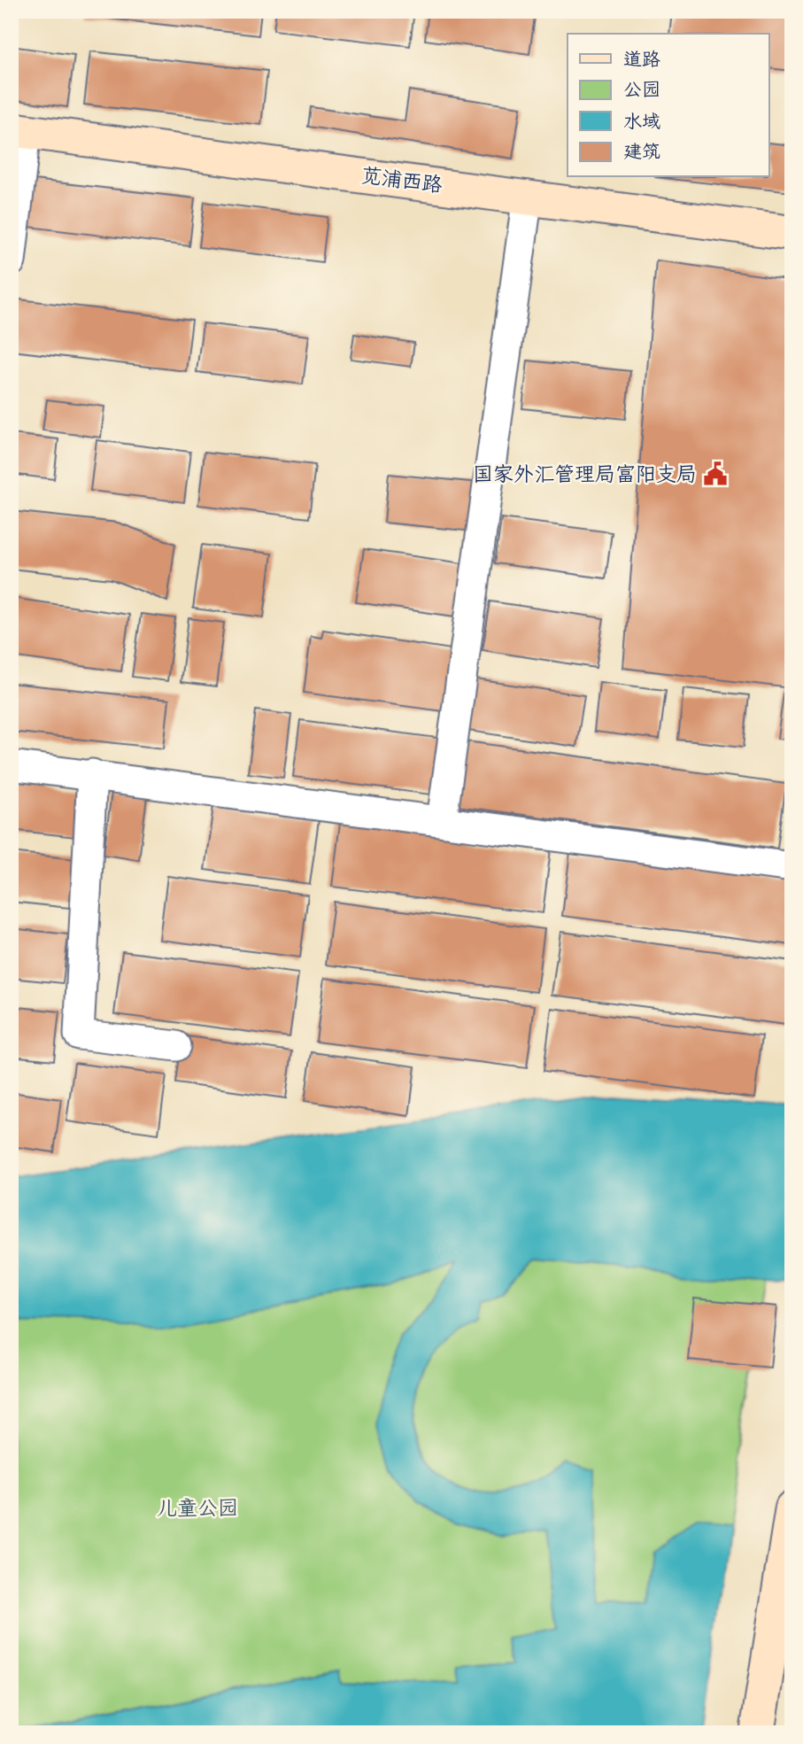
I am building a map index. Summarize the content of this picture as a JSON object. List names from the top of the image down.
{
  "streets": {
    "street": ["苋浦西路"]
  },
  "parks": ["儿童公园"],
  "places": {
    "public building": ["国家外汇管理局富阳支局"]
  },
  "legend": [
    "道路",
    "公园",
    "水域",
    "建筑"
  ]
}
